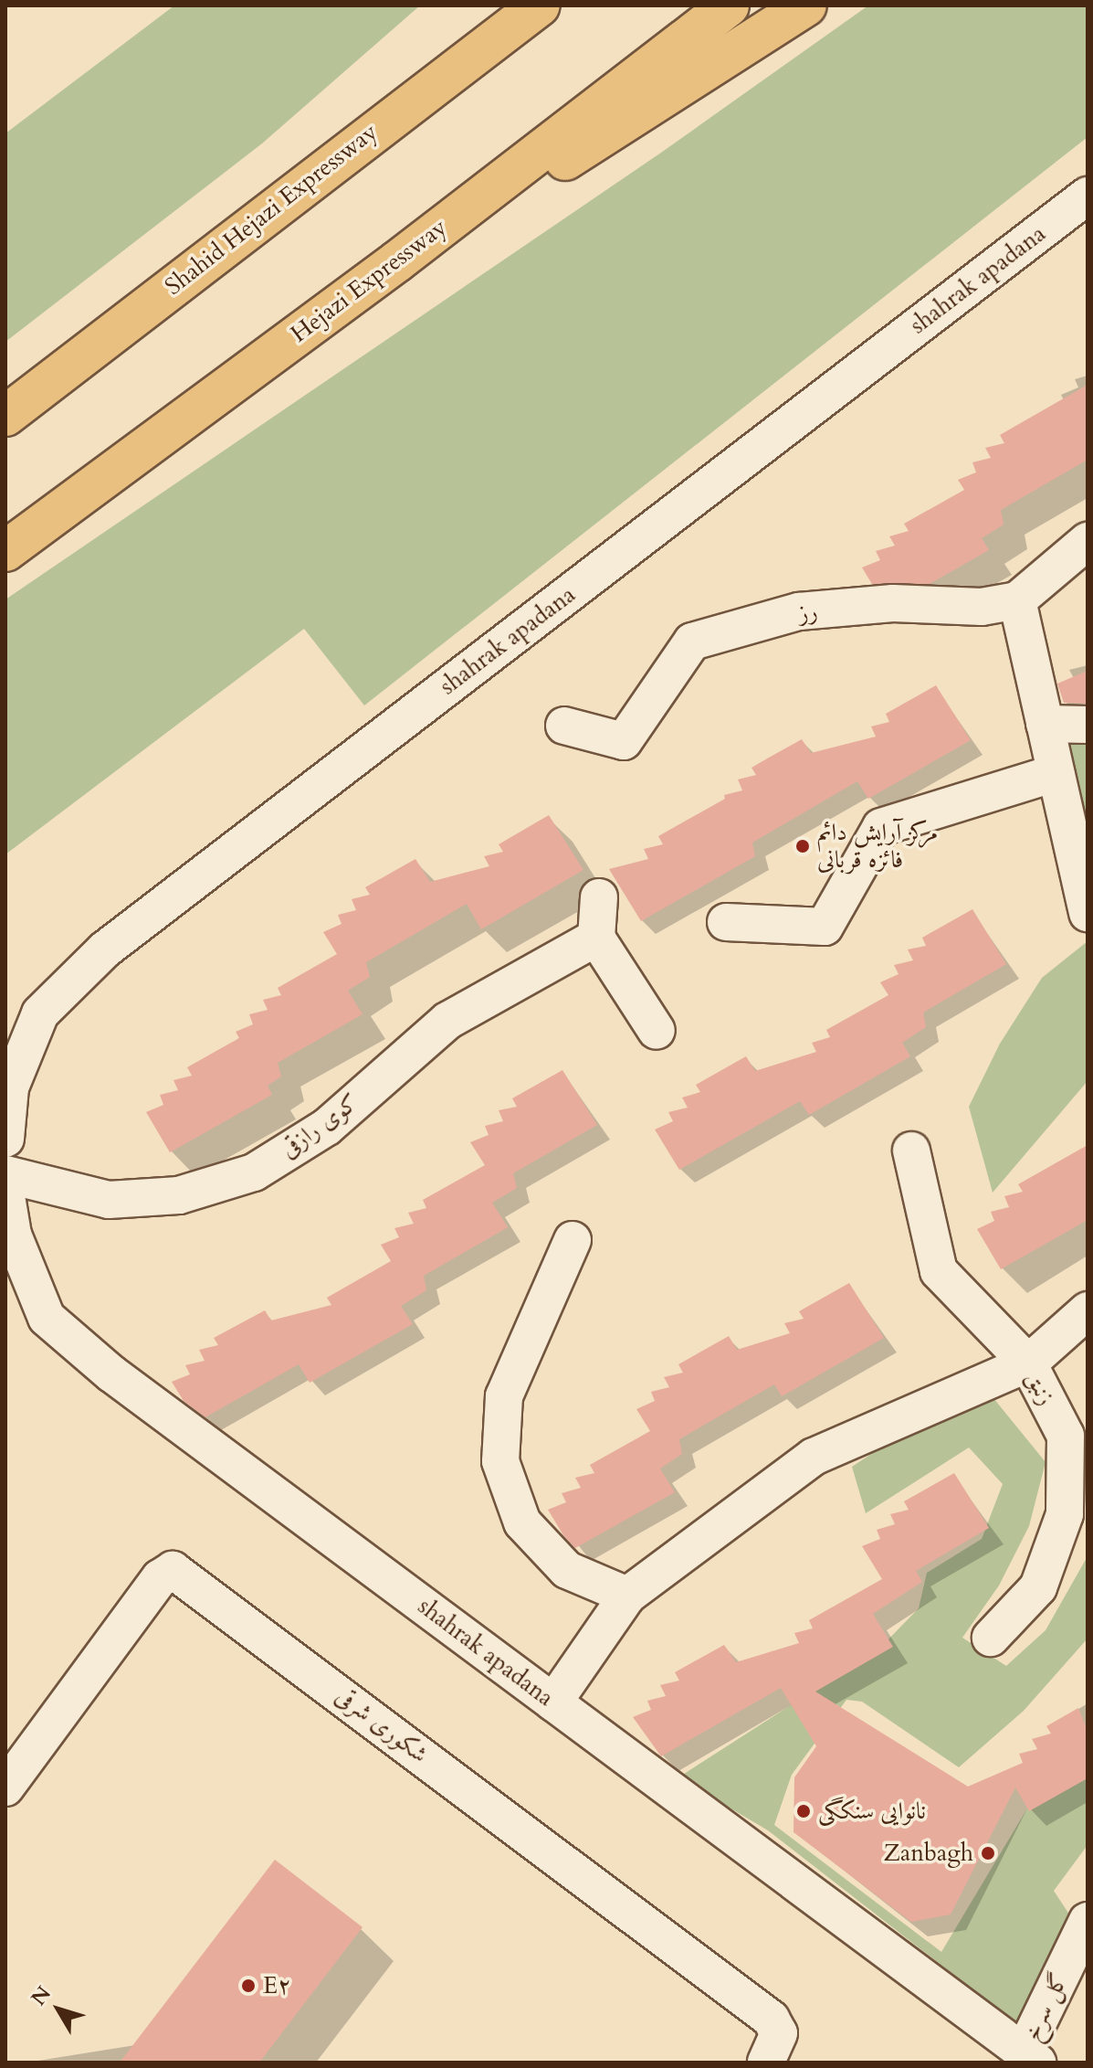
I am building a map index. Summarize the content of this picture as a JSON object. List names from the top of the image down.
{
  "streets": {
    "highway": ["Shahid Hejazi Expressway", "Hejazi Expressway"],
    "street": [
      "shahrak apadana",
      "رز",
      "کوی رازقی",
      "زنبق",
      "شکوری شرقی",
      "گل سرخ"
    ]
  },
  "crossings": [
    ["shahrak apadana", "گل سرخ"]
  ],
  "places": [
    "مرکز آرایش دائم فائزه قربانی",
    "نانوایی سنکگی",
    "Zanbagh",
    "E۲"
  ],
  "north": "top left"
}
